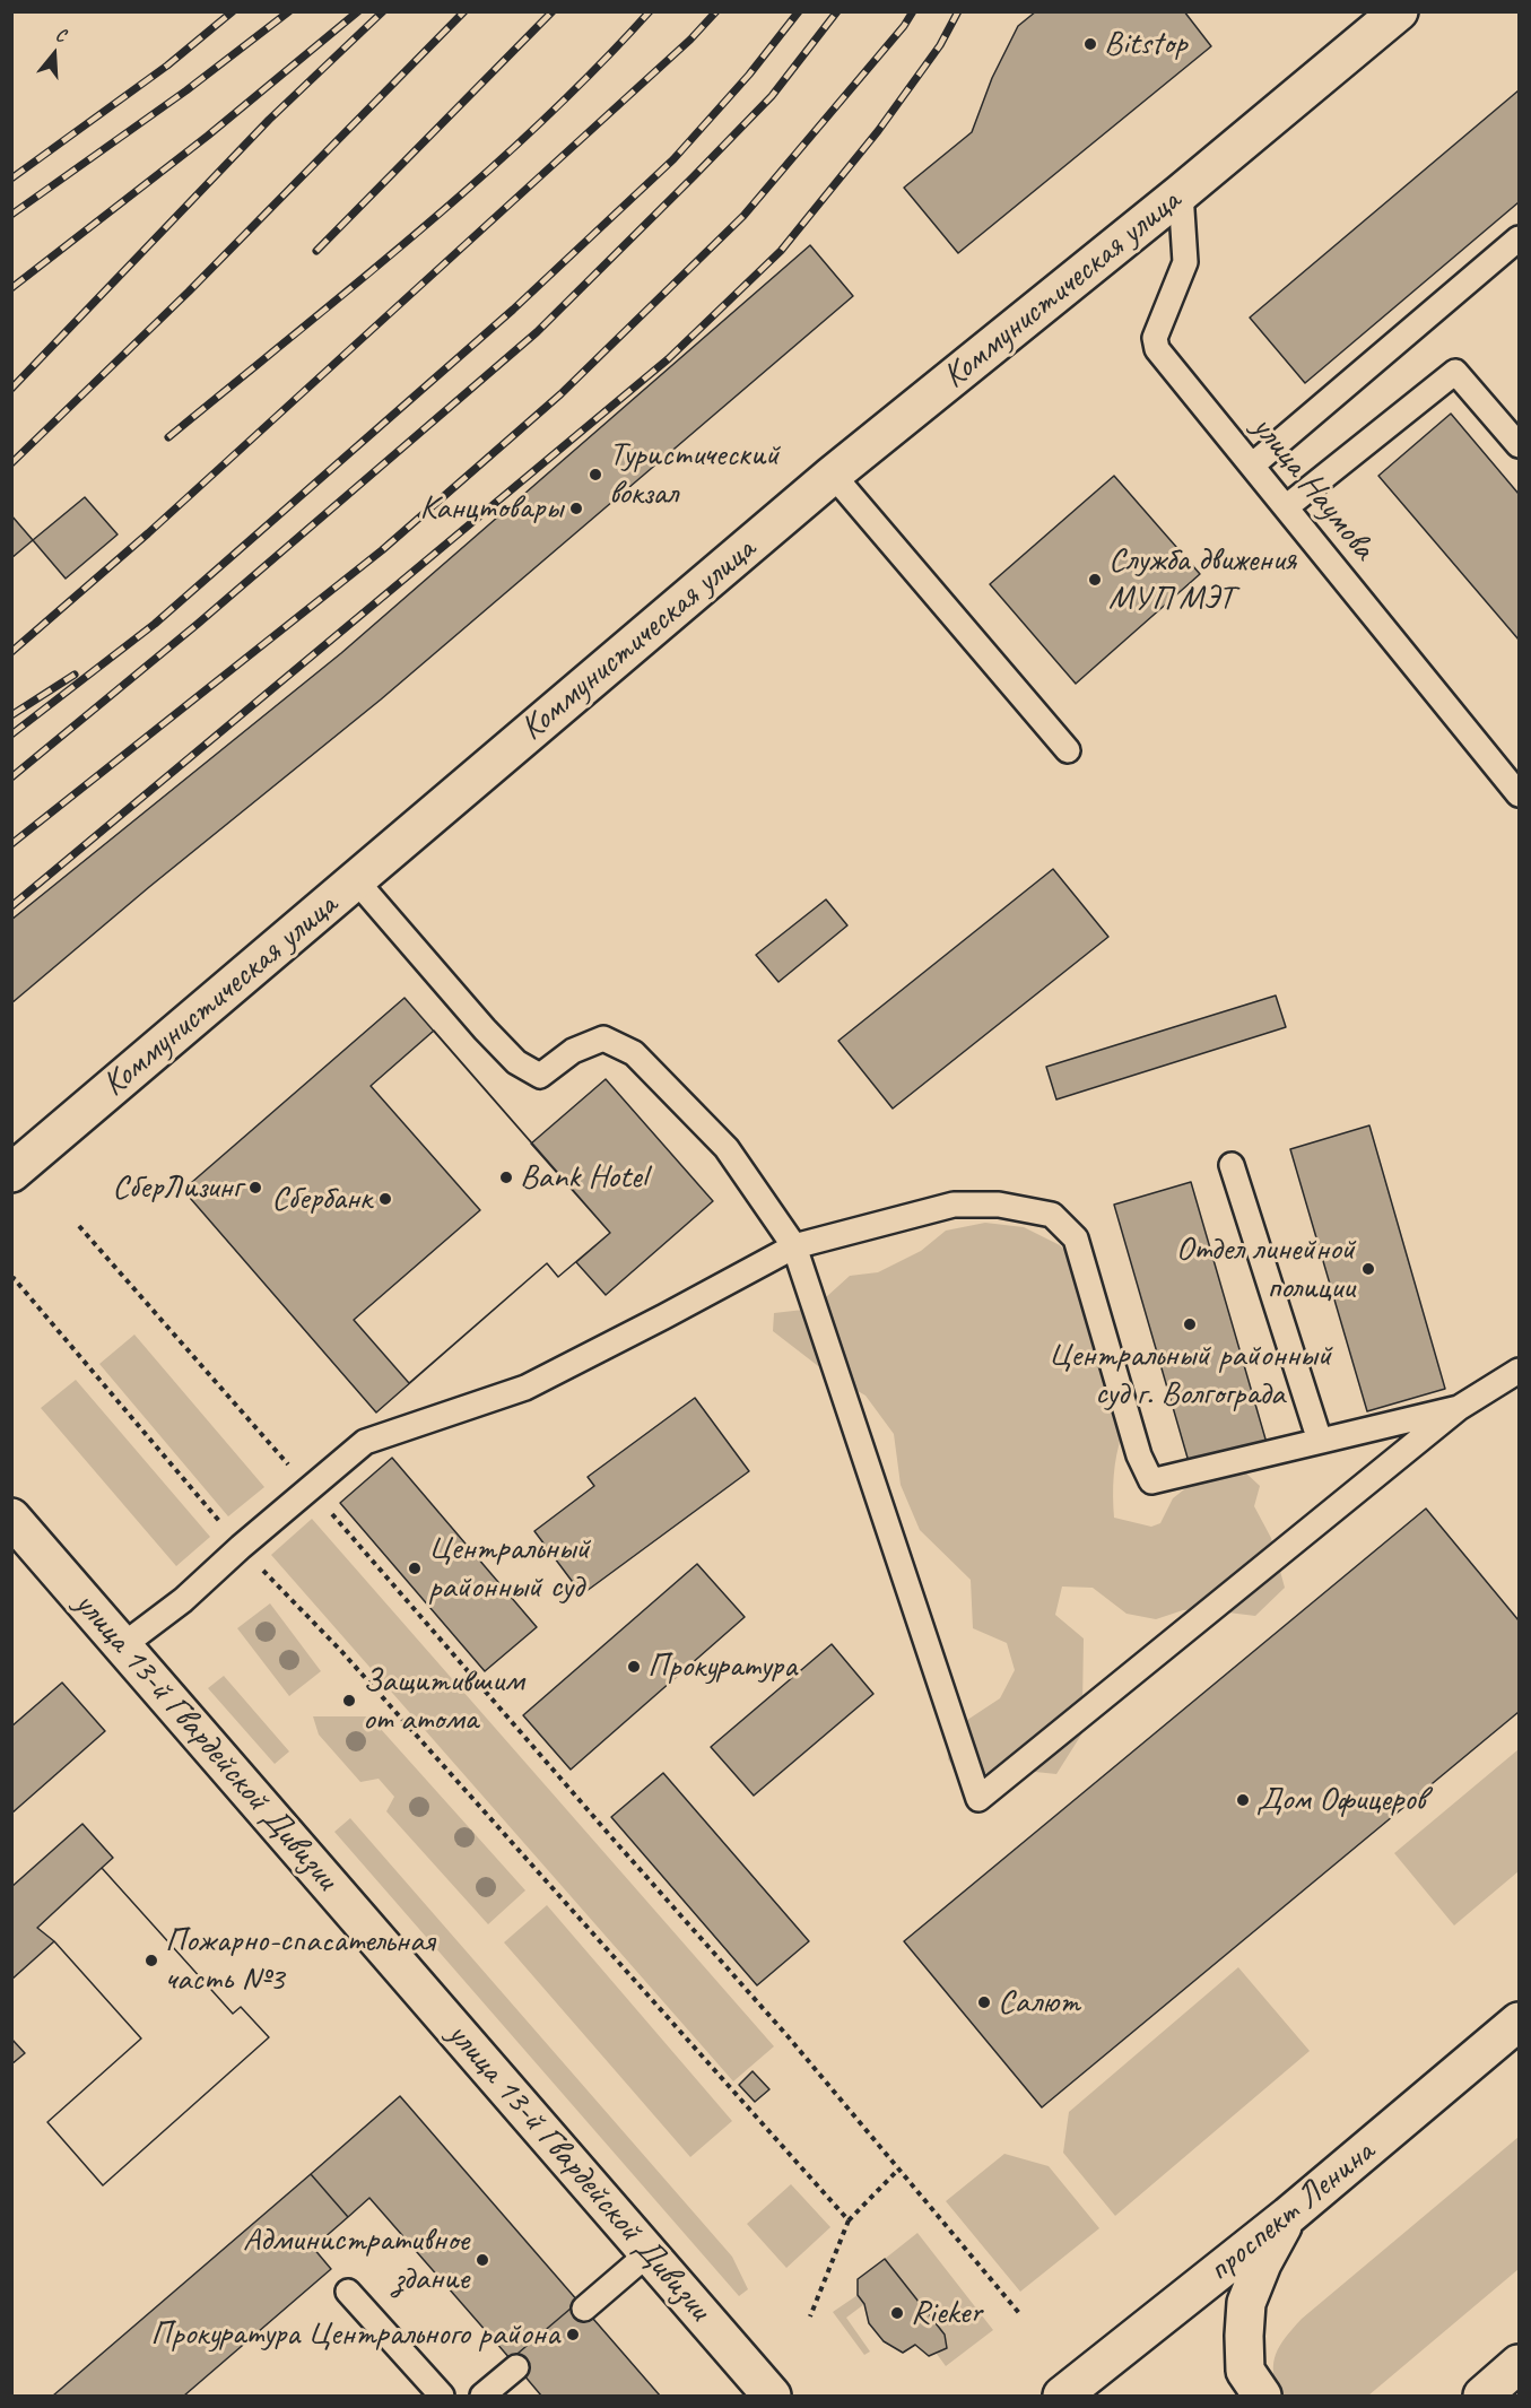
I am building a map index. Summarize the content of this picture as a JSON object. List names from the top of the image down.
{
  "streets": {
    "main road": ["Коммунистическая улица", "улица 13-й Гвардейской Дивизии", "проспект Ленина"],
    "lane": ["улица Наумова"]
  },
  "crossings": [
    ["Коммунистическая улица", "улица Наумова"]
  ],
  "places": [
    "Bitstop",
    "Туристический вокзал",
    "Канцтовары",
    "Служба движения МУП МЭТ",
    "Bank Hotel",
    "СберЛизинг",
    "Сбербанк",
    "Отдел линейной полиции",
    "Центральный районный суд г. Волгограда",
    "Центральный районный суд",
    "Прокуратура",
    "Защитившим от атома",
    "Дом Офицеров",
    "Пожарно-спасательная часть №3",
    "Салют",
    "Административное здание",
    "Rieker",
    "Прокуратура Центрального района"
  ],
  "north": "top"
}
